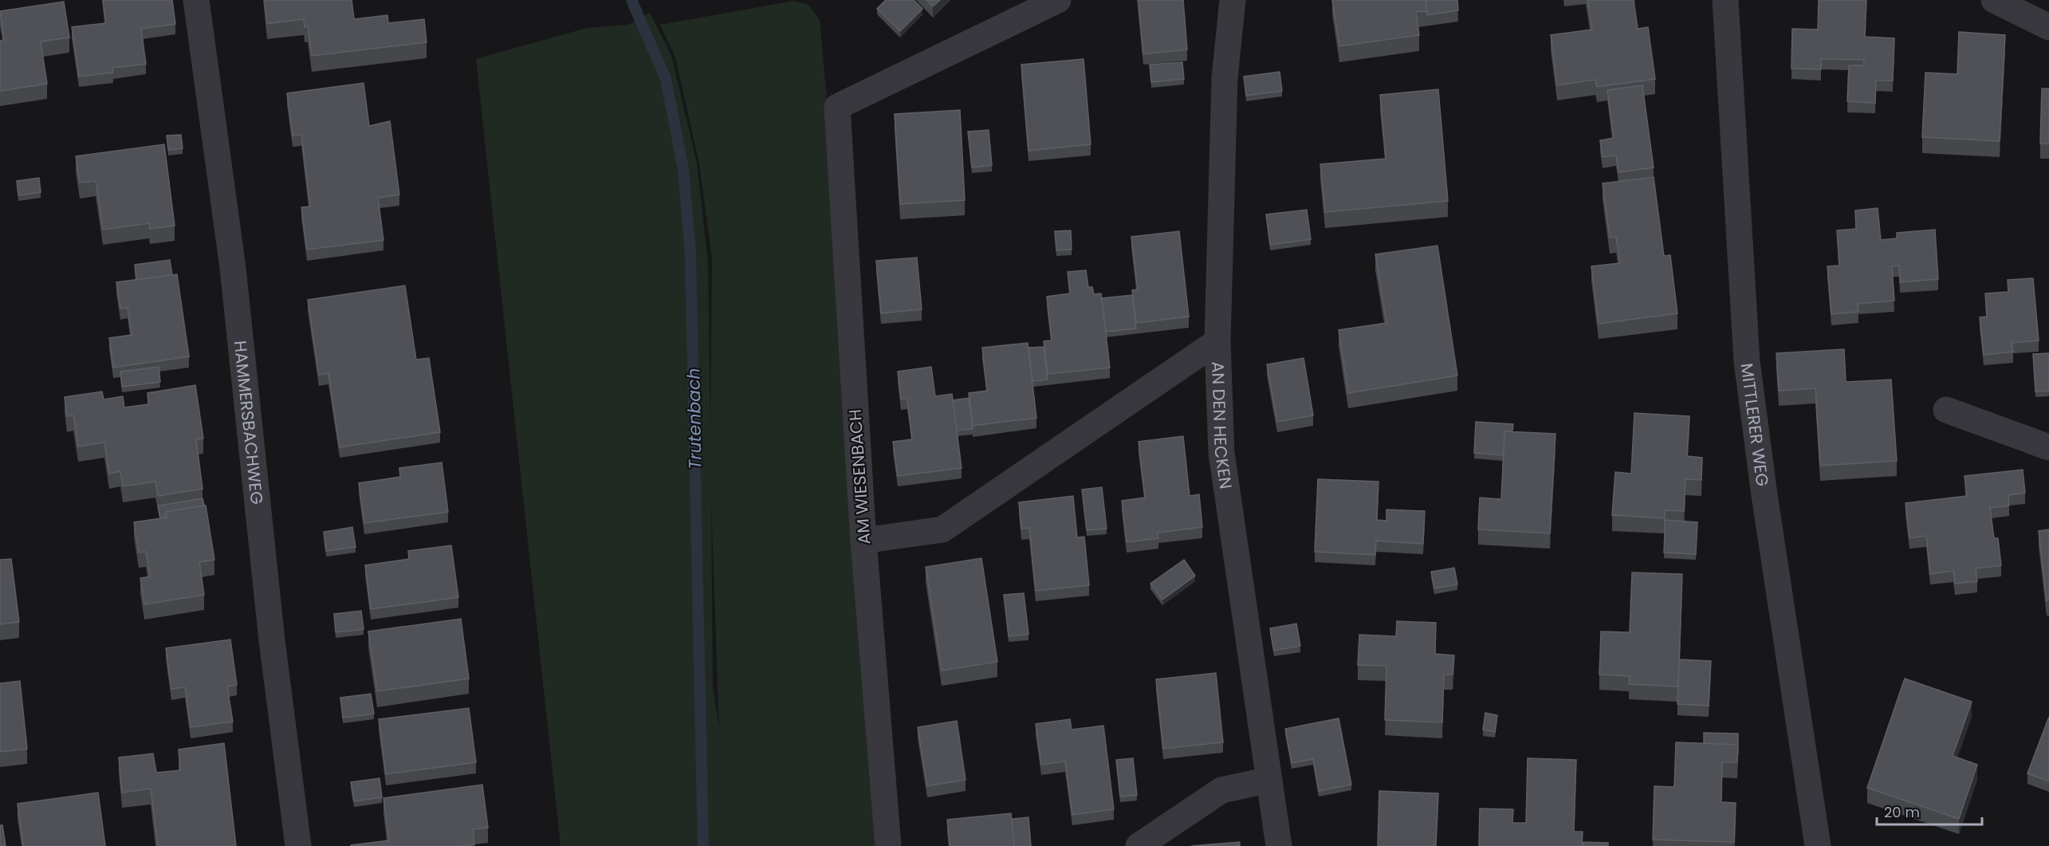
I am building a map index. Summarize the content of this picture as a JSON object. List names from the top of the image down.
{
  "streets": {
    "street": [
      "HAMMERSBACHWEG",
      "AN DEN HECKEN",
      "MITTLERER WEG",
      "AM WIESENBACH"
    ]
  },
  "water": ["Trutenbach"],
  "scale_bar": "20 m"
}
